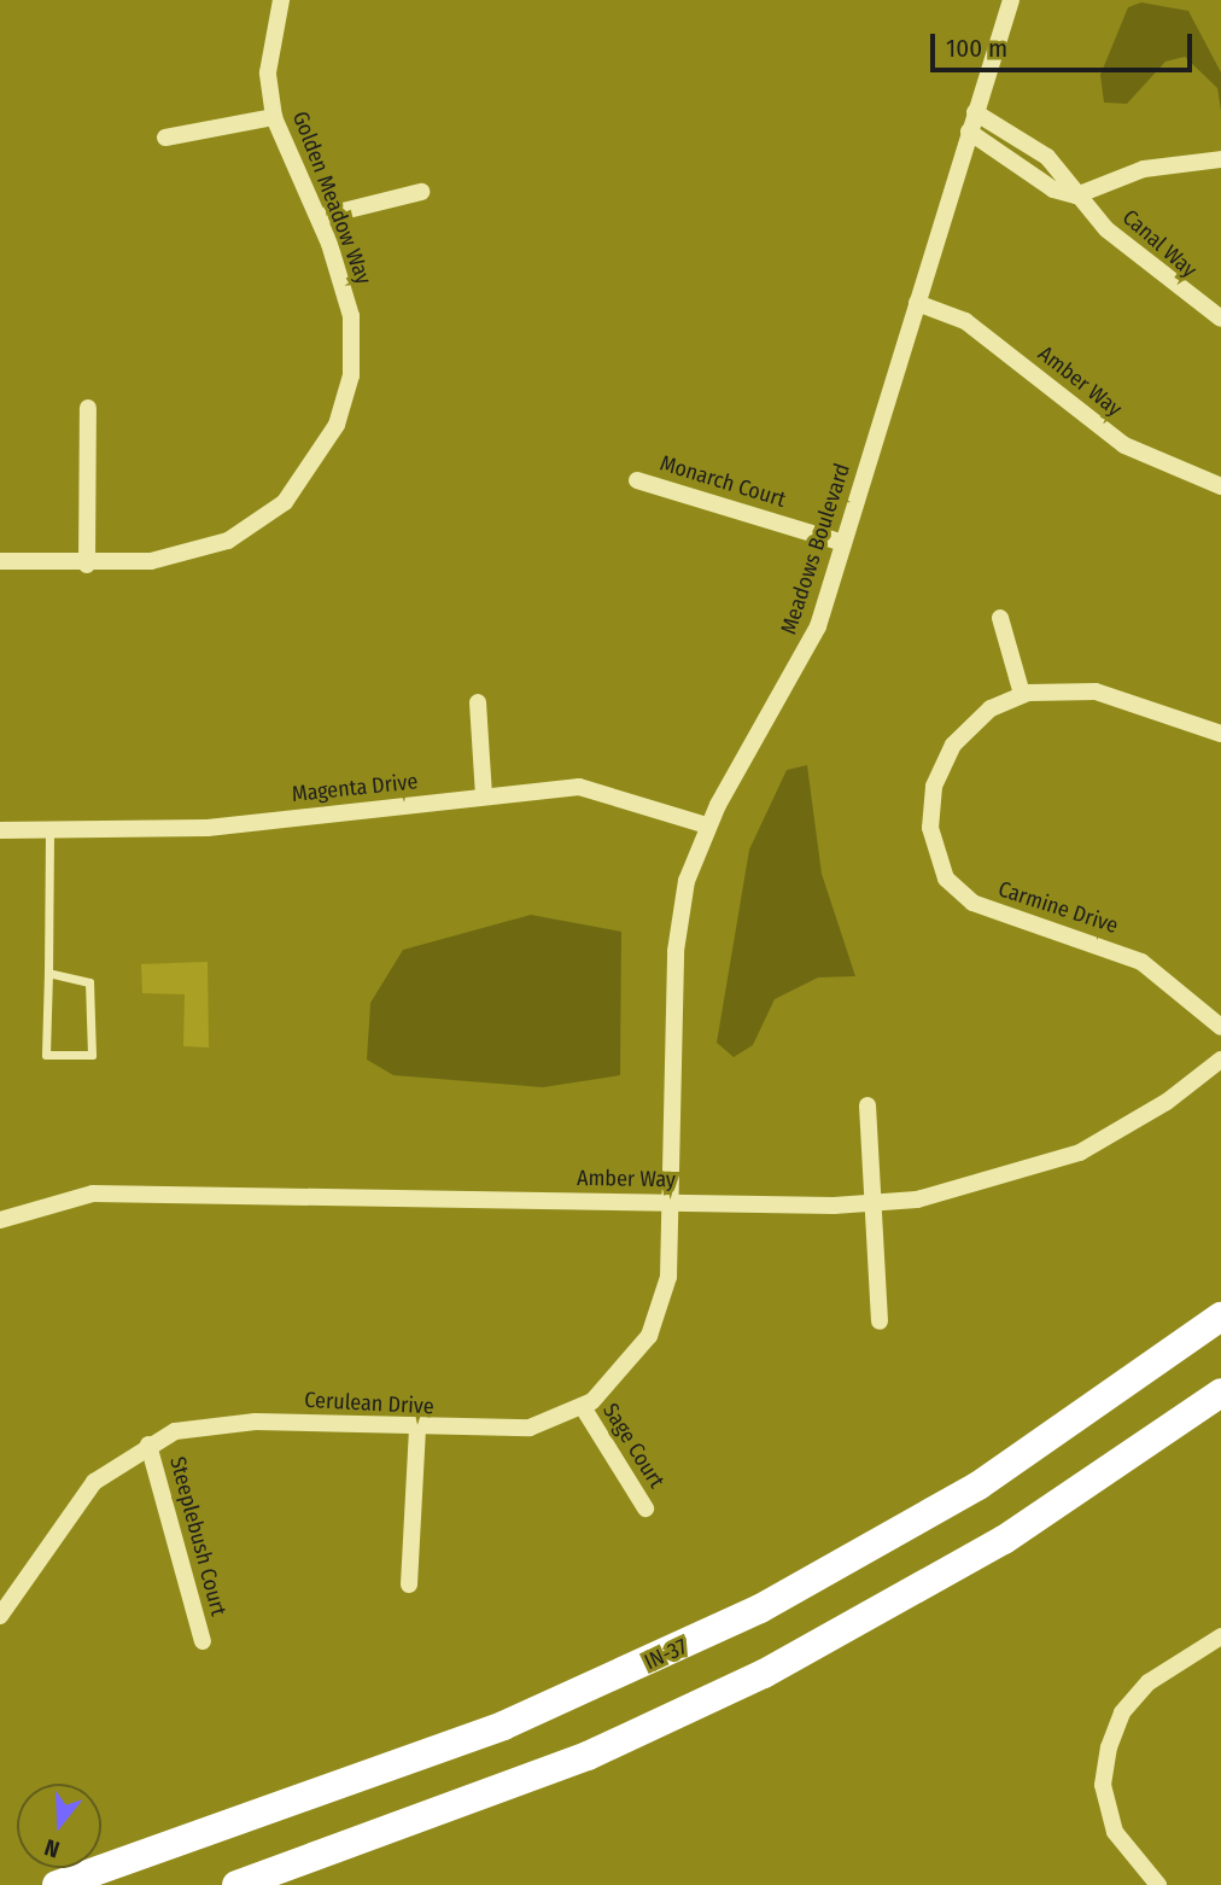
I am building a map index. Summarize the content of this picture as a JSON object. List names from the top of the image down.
{
  "streets": {
    "highway": ["IN-37"],
    "street": [
      "Golden Meadow Way",
      "Canal Way",
      "Amber Way",
      "Monarch Court",
      "Meadows Boulevard",
      "Magenta Drive",
      "Carmine Drive",
      "Cerulean Drive",
      "Sage Court",
      "Steeplebush Court"
    ]
  },
  "crossings": [
    ["Canal Way", "Meadows Boulevard"],
    ["Amber Way", "Meadows Boulevard"],
    ["Amber Way", "Cerulean Drive"],
    ["Monarch Court", "Meadows Boulevard"],
    ["Meadows Boulevard", "Magenta Drive"],
    ["Meadows Boulevard", "Cerulean Drive"],
    ["Cerulean Drive", "Sage Court"],
    ["Cerulean Drive", "Steeplebush Court"]
  ],
  "scale_bar": "100 m",
  "north": "bottom"
}
